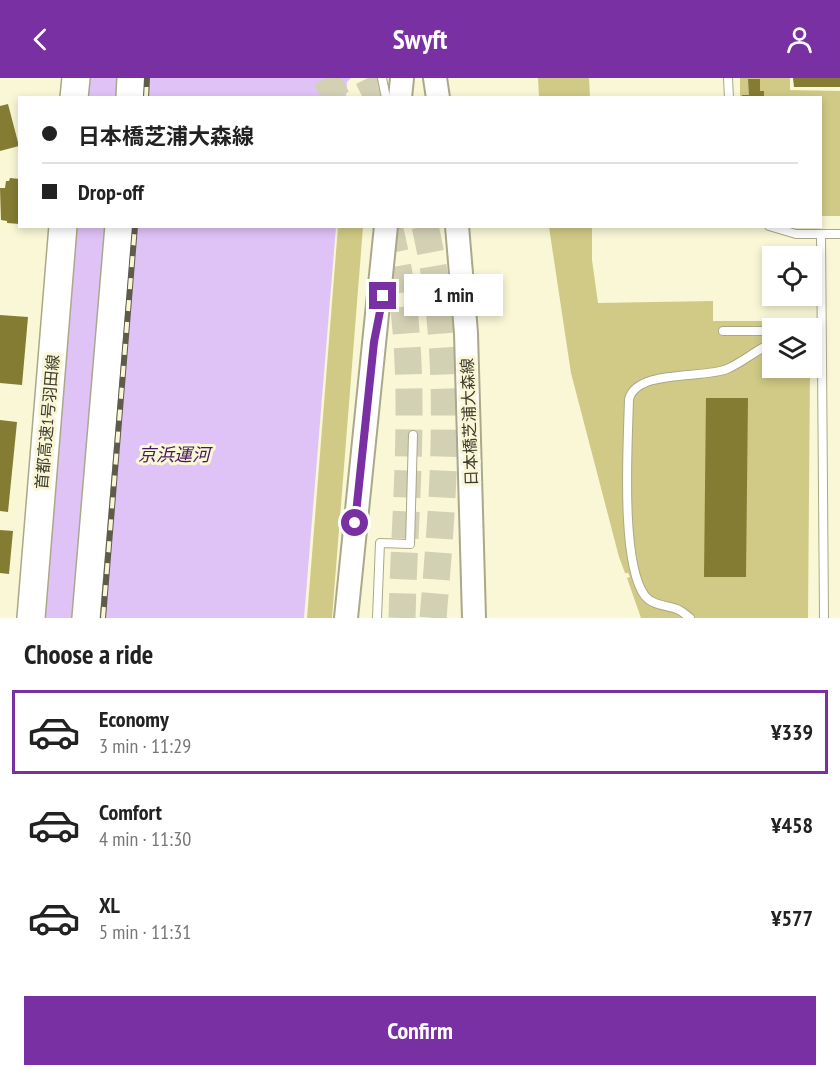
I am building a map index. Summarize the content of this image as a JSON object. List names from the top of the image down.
{
  "streets": {
    "highway": ["首都高速1号羽田線"],
    "main road": ["日本橋芝浦大森線"]
  },
  "water": ["京浜運河"],
  "page": {
    "header": "Swyft",
    "banner": ["日本橋芝浦大森線", "Drop-off"],
    "bubble": "1 min",
    "heading": "Choose a ride",
    "list": [
      {
        "name": "Economy",
        "note": "3 min · 11:29",
        "value": "¥339"
      },
      {
        "name": "Comfort",
        "note": "4 min · 11:30",
        "value": "¥458"
      },
      {
        "name": "XL",
        "note": "5 min · 11:31",
        "value": "¥577"
      }
    ],
    "buttons": "Confirm"
  }
}
